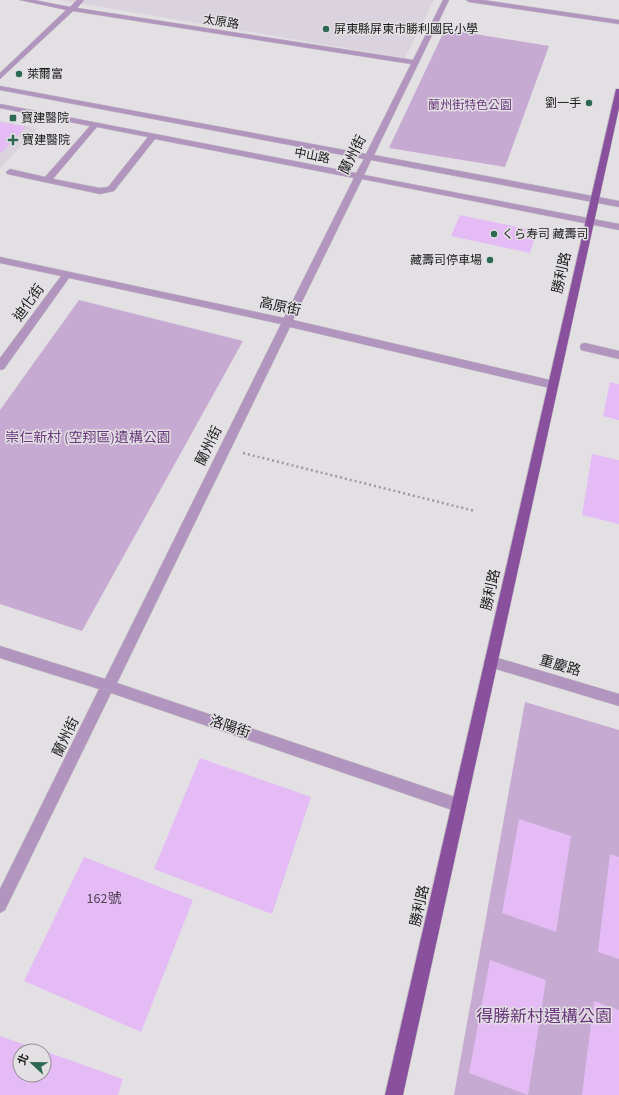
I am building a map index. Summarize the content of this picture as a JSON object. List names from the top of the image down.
{
  "streets": {
    "main road": ["勝利路"],
    "street": [
      "太原路",
      "蘭州街",
      "中山路",
      "迪化街",
      "高原街",
      "重慶路",
      "洛陽街"
    ]
  },
  "crossings": [
    ["太原路", "蘭州街"],
    ["蘭州街", "中山路"],
    ["蘭州街", "高原街"],
    ["蘭州街", "洛陽街"],
    ["中山路", "勝利路"],
    ["勝利路", "高原街"],
    ["勝利路", "重慶路"],
    ["勝利路", "洛陽街"],
    ["迪化街", "高原街"]
  ],
  "parks": ["蘭州街特色公園", "崇仁新村 (空翔區)遺構公園", "得勝新村遺構公園"],
  "places": {
    "other": [
      "屏東縣屏東市勝利國民小學",
      "萊爾富",
      "劉一手",
      "くら寿司 藏壽司",
      "藏壽司停車場"
    ],
    "transit": ["寳建醫院"],
    "health": ["寶建醫院"]
  },
  "house_numbers": ["162號"],
  "north": "left"
}
